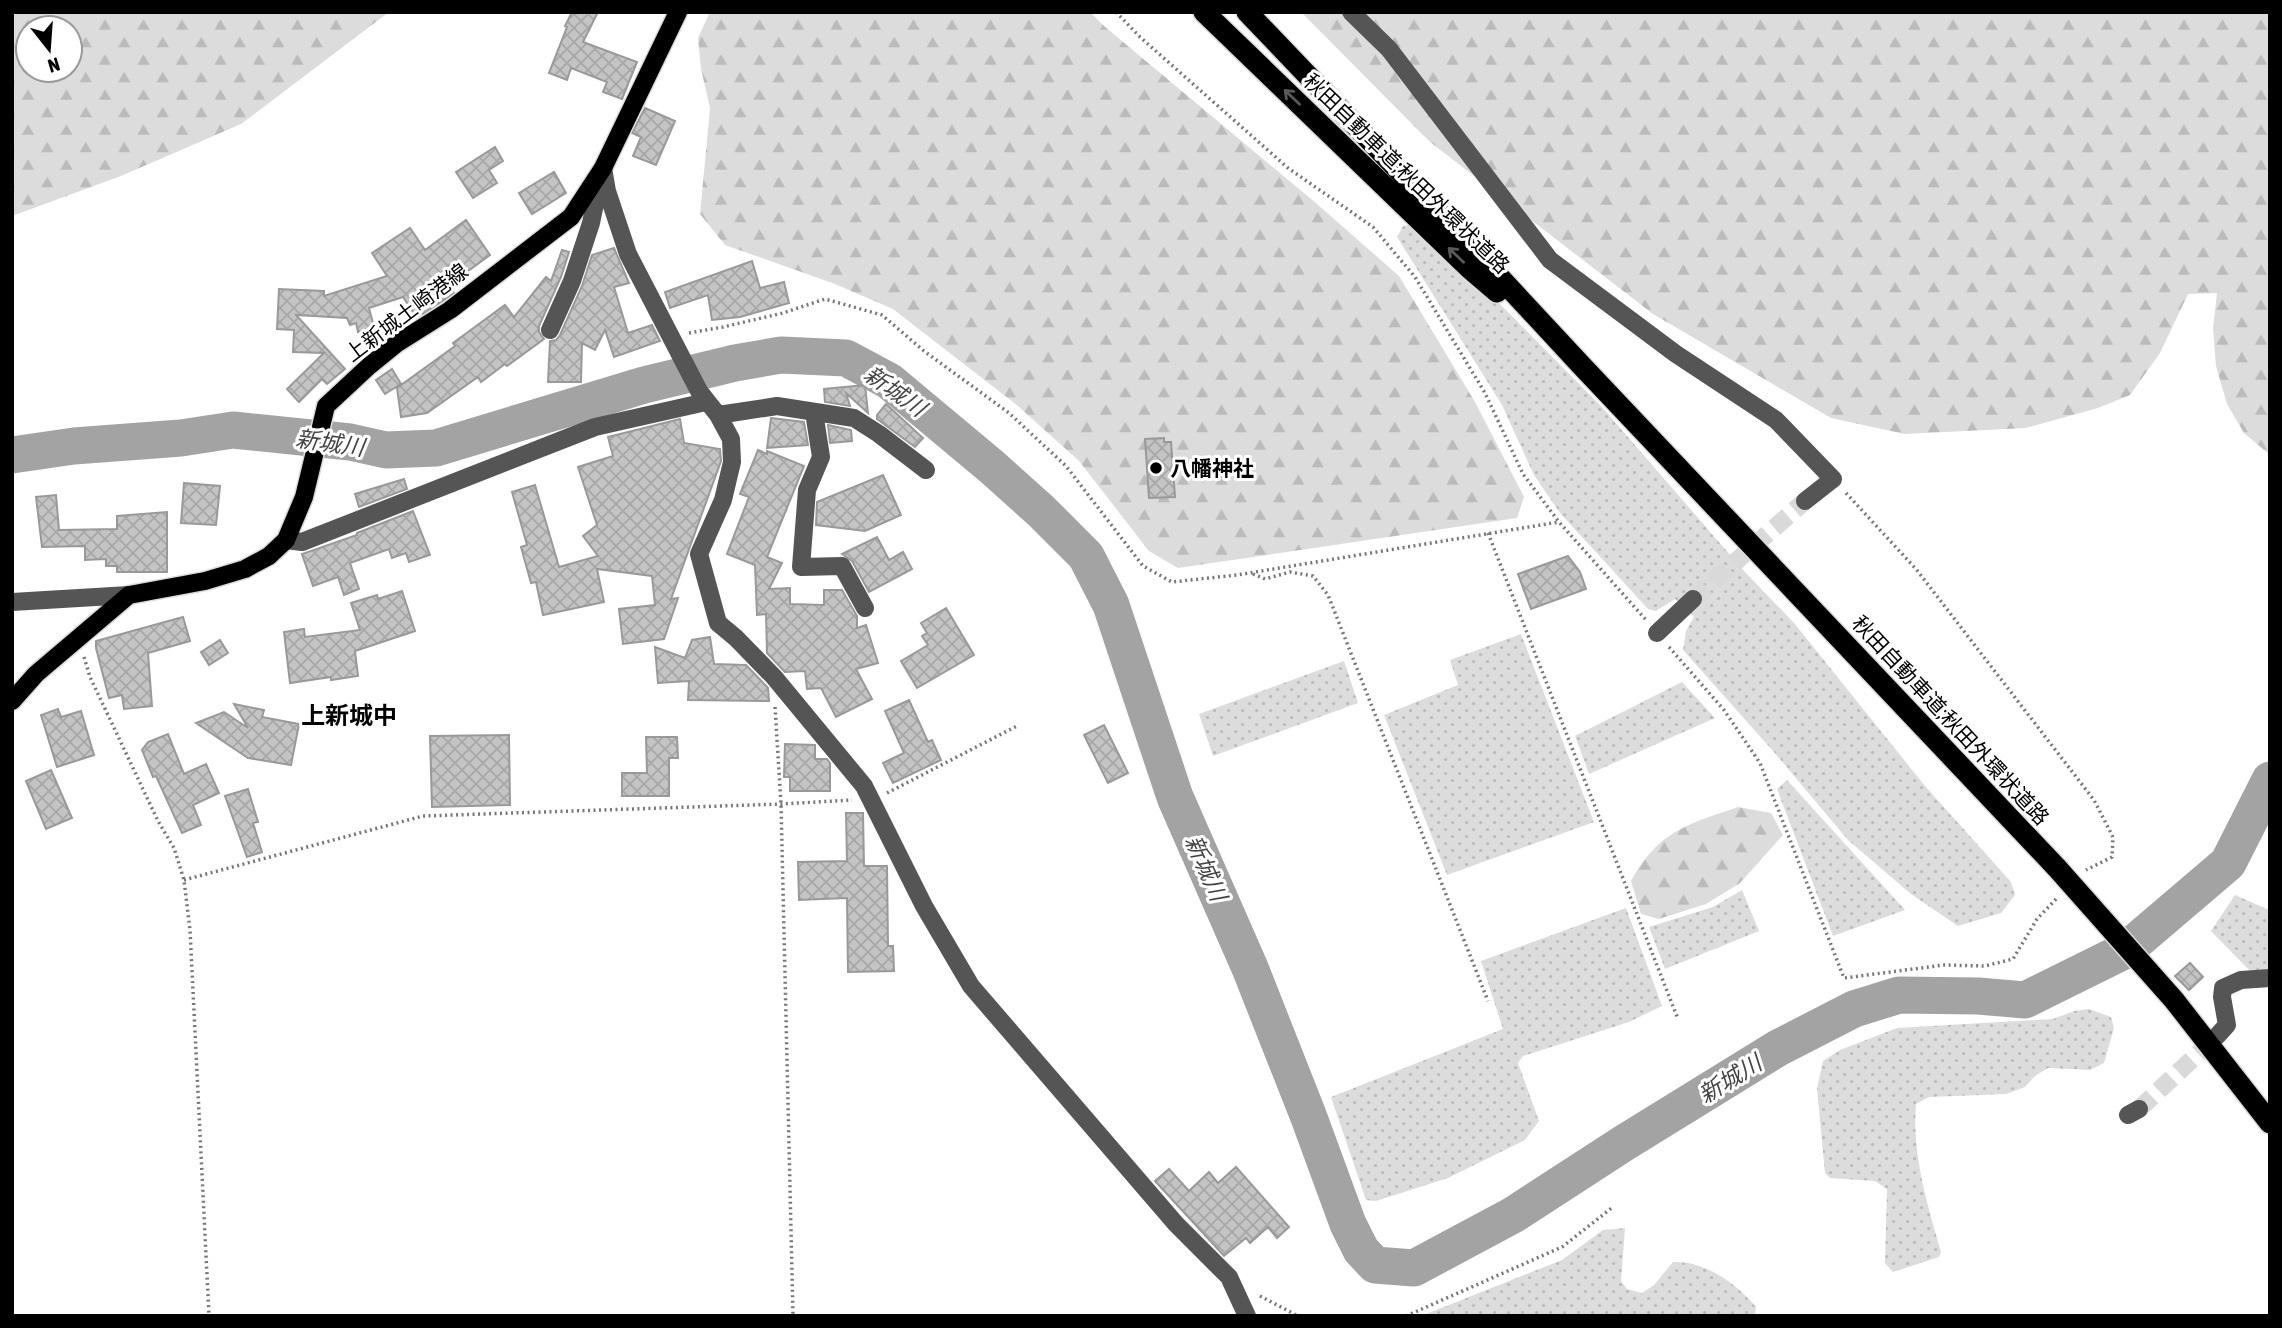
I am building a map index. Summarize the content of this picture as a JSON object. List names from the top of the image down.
{
  "streets": {
    "highway": ["秋田自動車道;秋田外環状道路"],
    "main road": ["上新城土崎港線"]
  },
  "districts": ["上新城中"],
  "water": ["新城川"],
  "places": ["八幡神社"],
  "north": "bottom"
}
